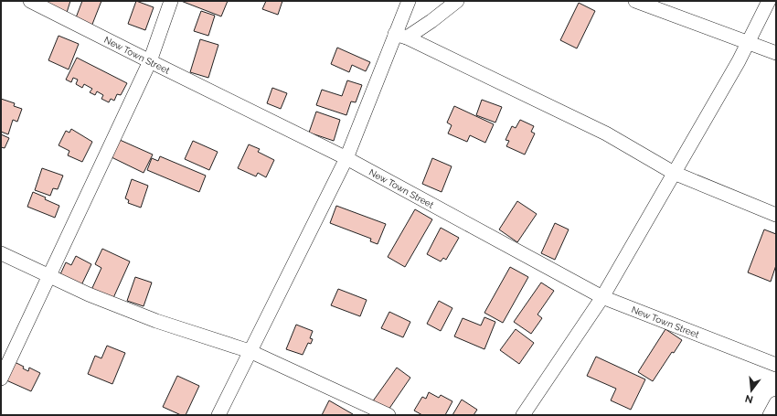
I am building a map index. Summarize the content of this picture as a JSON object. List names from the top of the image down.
{
  "streets": {
    "street": ["New Town Street"]
  },
  "north": "bottom"
}
